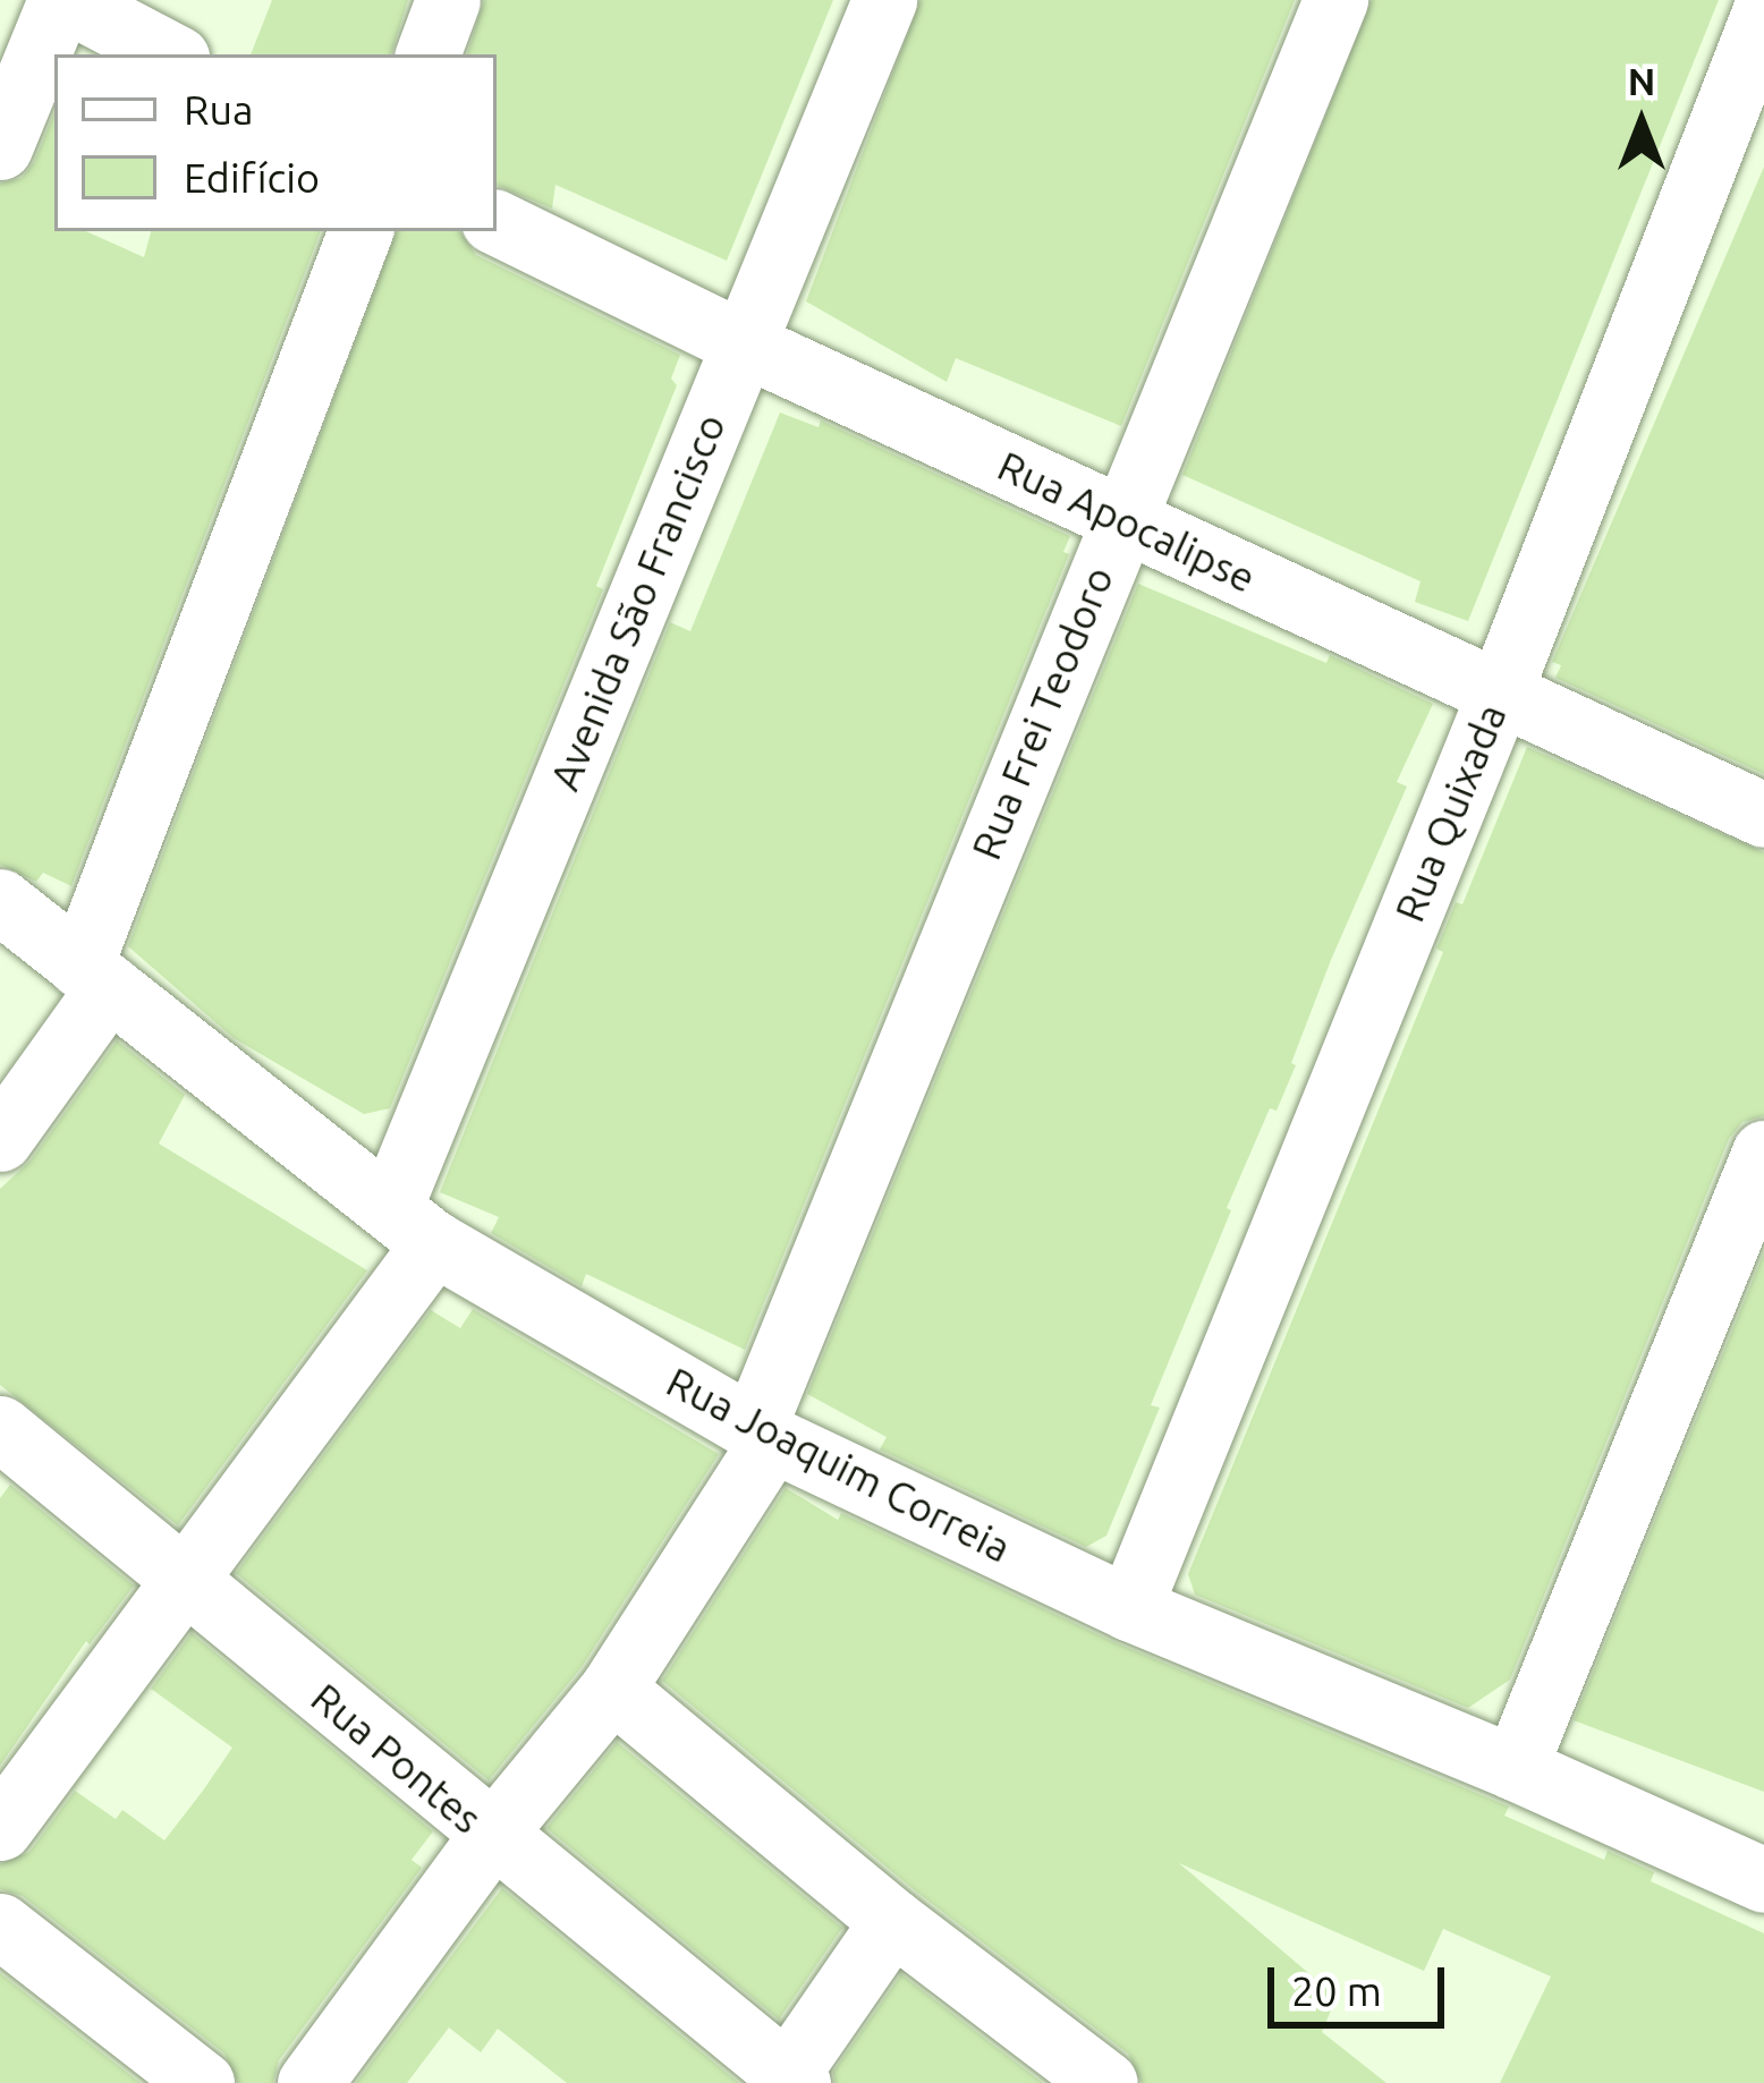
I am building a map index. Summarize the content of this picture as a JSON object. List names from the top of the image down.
{
  "streets": {
    "street": [
      "Rua Apocalipse",
      "Avenida São Francisco",
      "Rua Frei Teodoro",
      "Rua Quixada",
      "Rua Joaquim Correia",
      "Rua Pontes"
    ]
  },
  "crossings": [
    ["Rua Apocalipse", "Avenida São Francisco"],
    ["Rua Apocalipse", "Rua Frei Teodoro"],
    ["Rua Apocalipse", "Rua Quixada"],
    ["Avenida São Francisco", "Rua Joaquim Correia"],
    ["Avenida São Francisco", "Rua Pontes"],
    ["Rua Frei Teodoro", "Rua Joaquim Correia"],
    ["Rua Frei Teodoro", "Rua Pontes"],
    ["Rua Quixada", "Rua Joaquim Correia"]
  ],
  "legend": ["Rua", "Edifício"],
  "scale_bar": "20 m",
  "north": "top"
}
